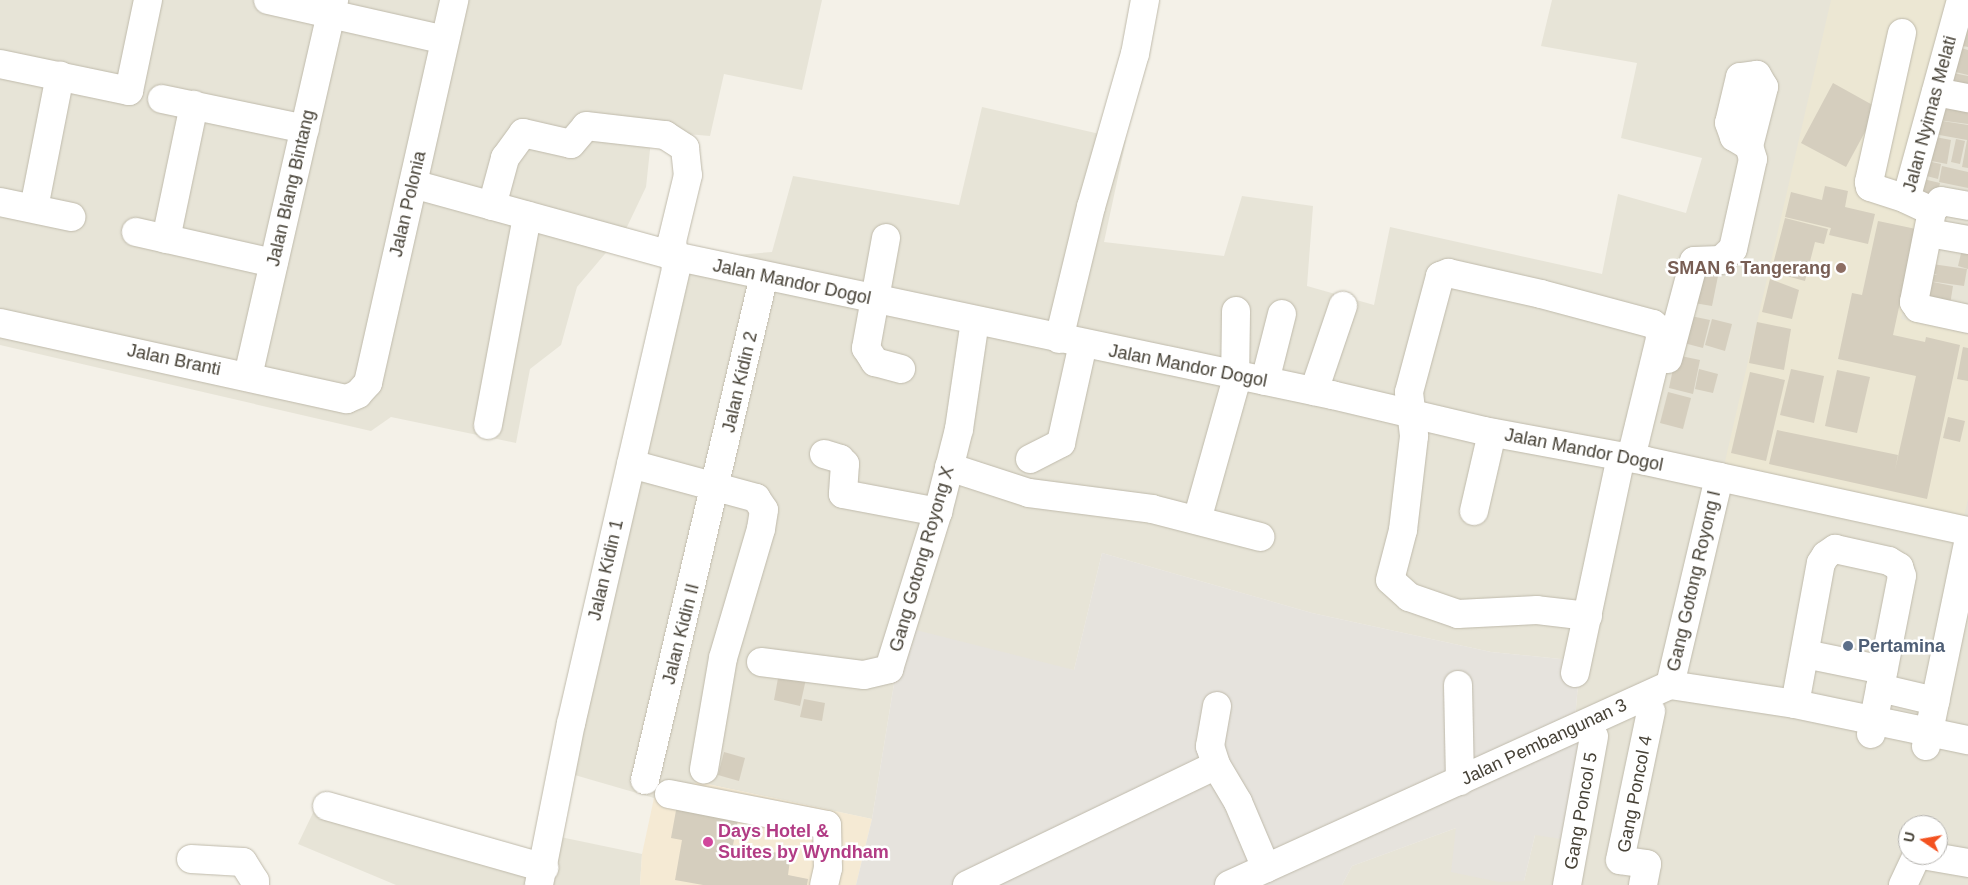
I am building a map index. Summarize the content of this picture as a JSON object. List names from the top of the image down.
{
  "streets": {
    "street": [
      "Jalan Nyimas Melati",
      "Jalan Blang Bintang",
      "Jalan Polonia",
      "Jalan Mandor Dogol",
      "Jalan Branti",
      "Jalan Kidin 2",
      "Gang Gotong Royong X",
      "Jalan Kidin 1",
      "Gang Gotong Royong I",
      "Jalan Kidin II",
      "Jalan Pembangunan 3",
      "Gang Poncol 4",
      "Gang Poncol 5"
    ]
  },
  "crossings": [
    ["Jalan Blang Bintang", "Jalan Branti"],
    ["Jalan Polonia", "Jalan Mandor Dogol"],
    ["Jalan Polonia", "Jalan Branti"],
    ["Jalan Mandor Dogol", "Jalan Kidin 2"],
    ["Jalan Mandor Dogol", "Gang Gotong Royong X"],
    ["Jalan Mandor Dogol", "Jalan Kidin 1"],
    ["Jalan Mandor Dogol", "Gang Gotong Royong I"],
    ["Jalan Kidin 2", "Jalan Kidin II"],
    ["Gang Gotong Royong I", "Jalan Pembangunan 3"],
    ["Jalan Pembangunan 3", "Gang Poncol 4"],
    ["Jalan Pembangunan 3", "Gang Poncol 5"]
  ],
  "places": ["SMAN 6 Tangerang", "Pertamina", "Days Hotel & Suites by Wyndham"],
  "north": "left"
}
